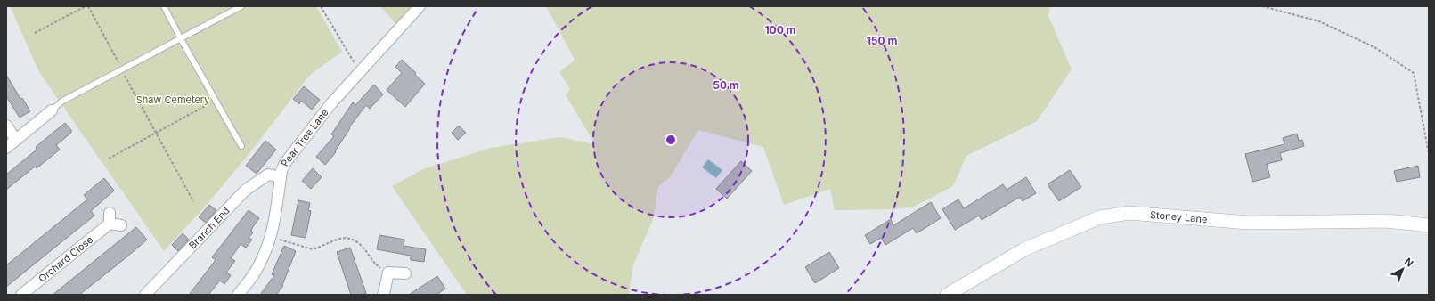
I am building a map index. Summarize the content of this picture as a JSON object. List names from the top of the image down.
{
  "streets": {
    "street": [
      "Pear Tree Lane",
      "Stoney Lane",
      "Branch End",
      "Orchard Close"
    ]
  },
  "crossings": [
    ["Pear Tree Lane", "Branch End"]
  ],
  "parks": ["Shaw Cemetery"],
  "north": "top right",
  "rings": ["100 m", "150 m", "50 m"]
}
